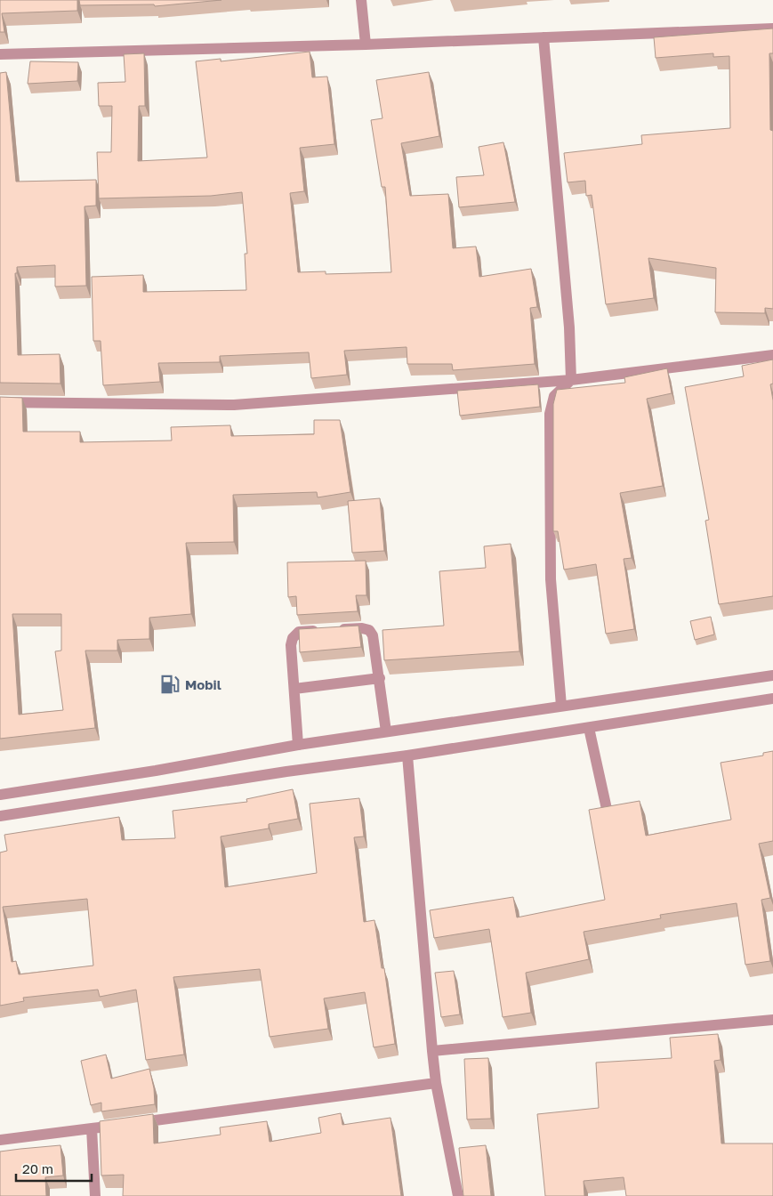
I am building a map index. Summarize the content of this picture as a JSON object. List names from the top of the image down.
{
  "places": {
    "fuel station": ["Mobil"]
  },
  "scale_bar": "20 m"
}
